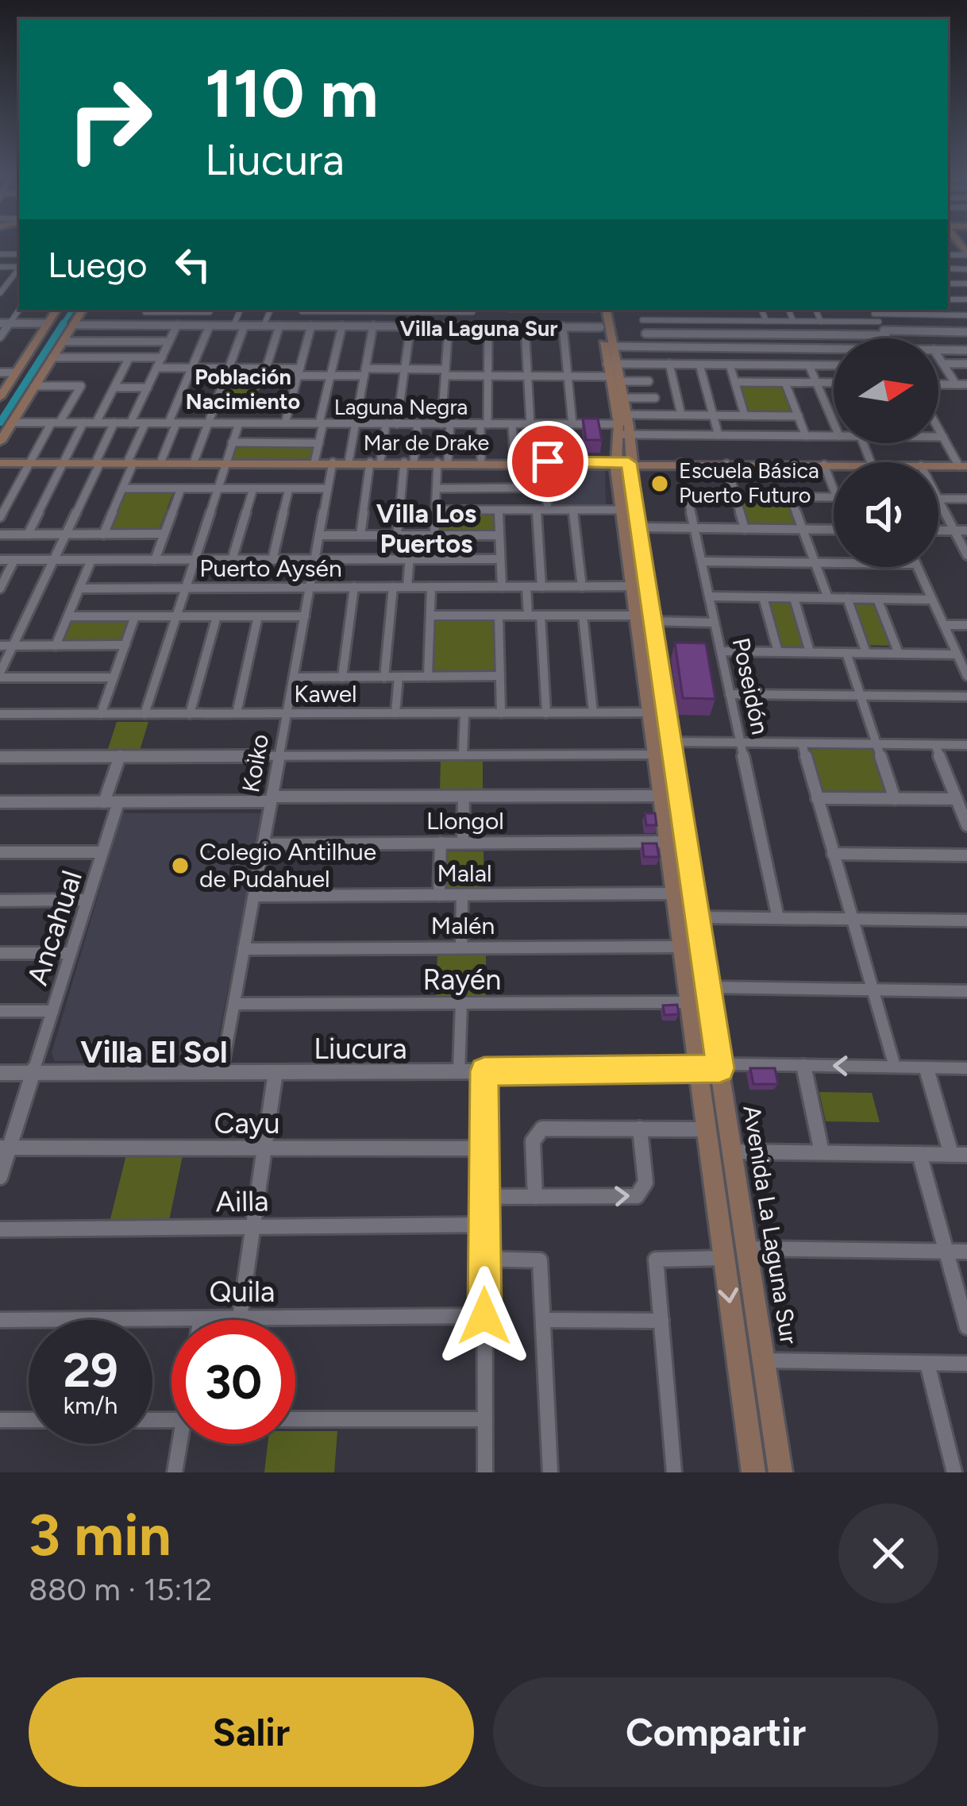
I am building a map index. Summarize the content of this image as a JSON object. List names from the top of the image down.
{
  "streets": {
    "street": [
      "Laguna Negra",
      "Mar de Drake",
      "Puerto Aysén",
      "Poseidón",
      "Kawel",
      "Koiko",
      "Llongol",
      "Malal",
      "Malén",
      "Ancahual",
      "Rayén",
      "Liucura",
      "Cayu",
      "Ailla",
      "Avenida La Laguna Sur",
      "Quila"
    ]
  },
  "crossings": [
    ["Laguna Negra", "Avenida La Laguna Sur"],
    ["Mar de Drake", "Poseidón"],
    ["Mar de Drake", "Koiko"],
    ["Mar de Drake", "Avenida La Laguna Sur"],
    ["Puerto Aysén", "Koiko"],
    ["Puerto Aysén", "Avenida La Laguna Sur"],
    ["Kawel", "Koiko"],
    ["Kawel", "Avenida La Laguna Sur"],
    ["Koiko", "Llongol"],
    ["Koiko", "Malal"],
    ["Koiko", "Malén"],
    ["Koiko", "Rayén"],
    ["Koiko", "Liucura"],
    ["Llongol", "Avenida La Laguna Sur"],
    ["Malal", "Avenida La Laguna Sur"],
    ["Malén", "Avenida La Laguna Sur"],
    ["Ancahual", "Liucura"],
    ["Ancahual", "Cayu"],
    ["Rayén", "Avenida La Laguna Sur"],
    ["Liucura", "Avenida La Laguna Sur"]
  ],
  "districts": [
    "Villa Laguna Sur",
    "Población Nacimiento",
    "Villa Los Puertos",
    "Villa El Sol"
  ],
  "places": ["Escuela Básica Puerto Futuro", "Colegio Antilhue de Pudahuel"],
  "north": "right",
  "page": {
    "turn": ["110 m", "Liucura"],
    "then": "Luego",
    "speed": "29 km/h",
    "limit": "30",
    "heading": ["3 min", "880 m · 15:12"],
    "buttons": ["Salir", "Compartir"]
  }
}
